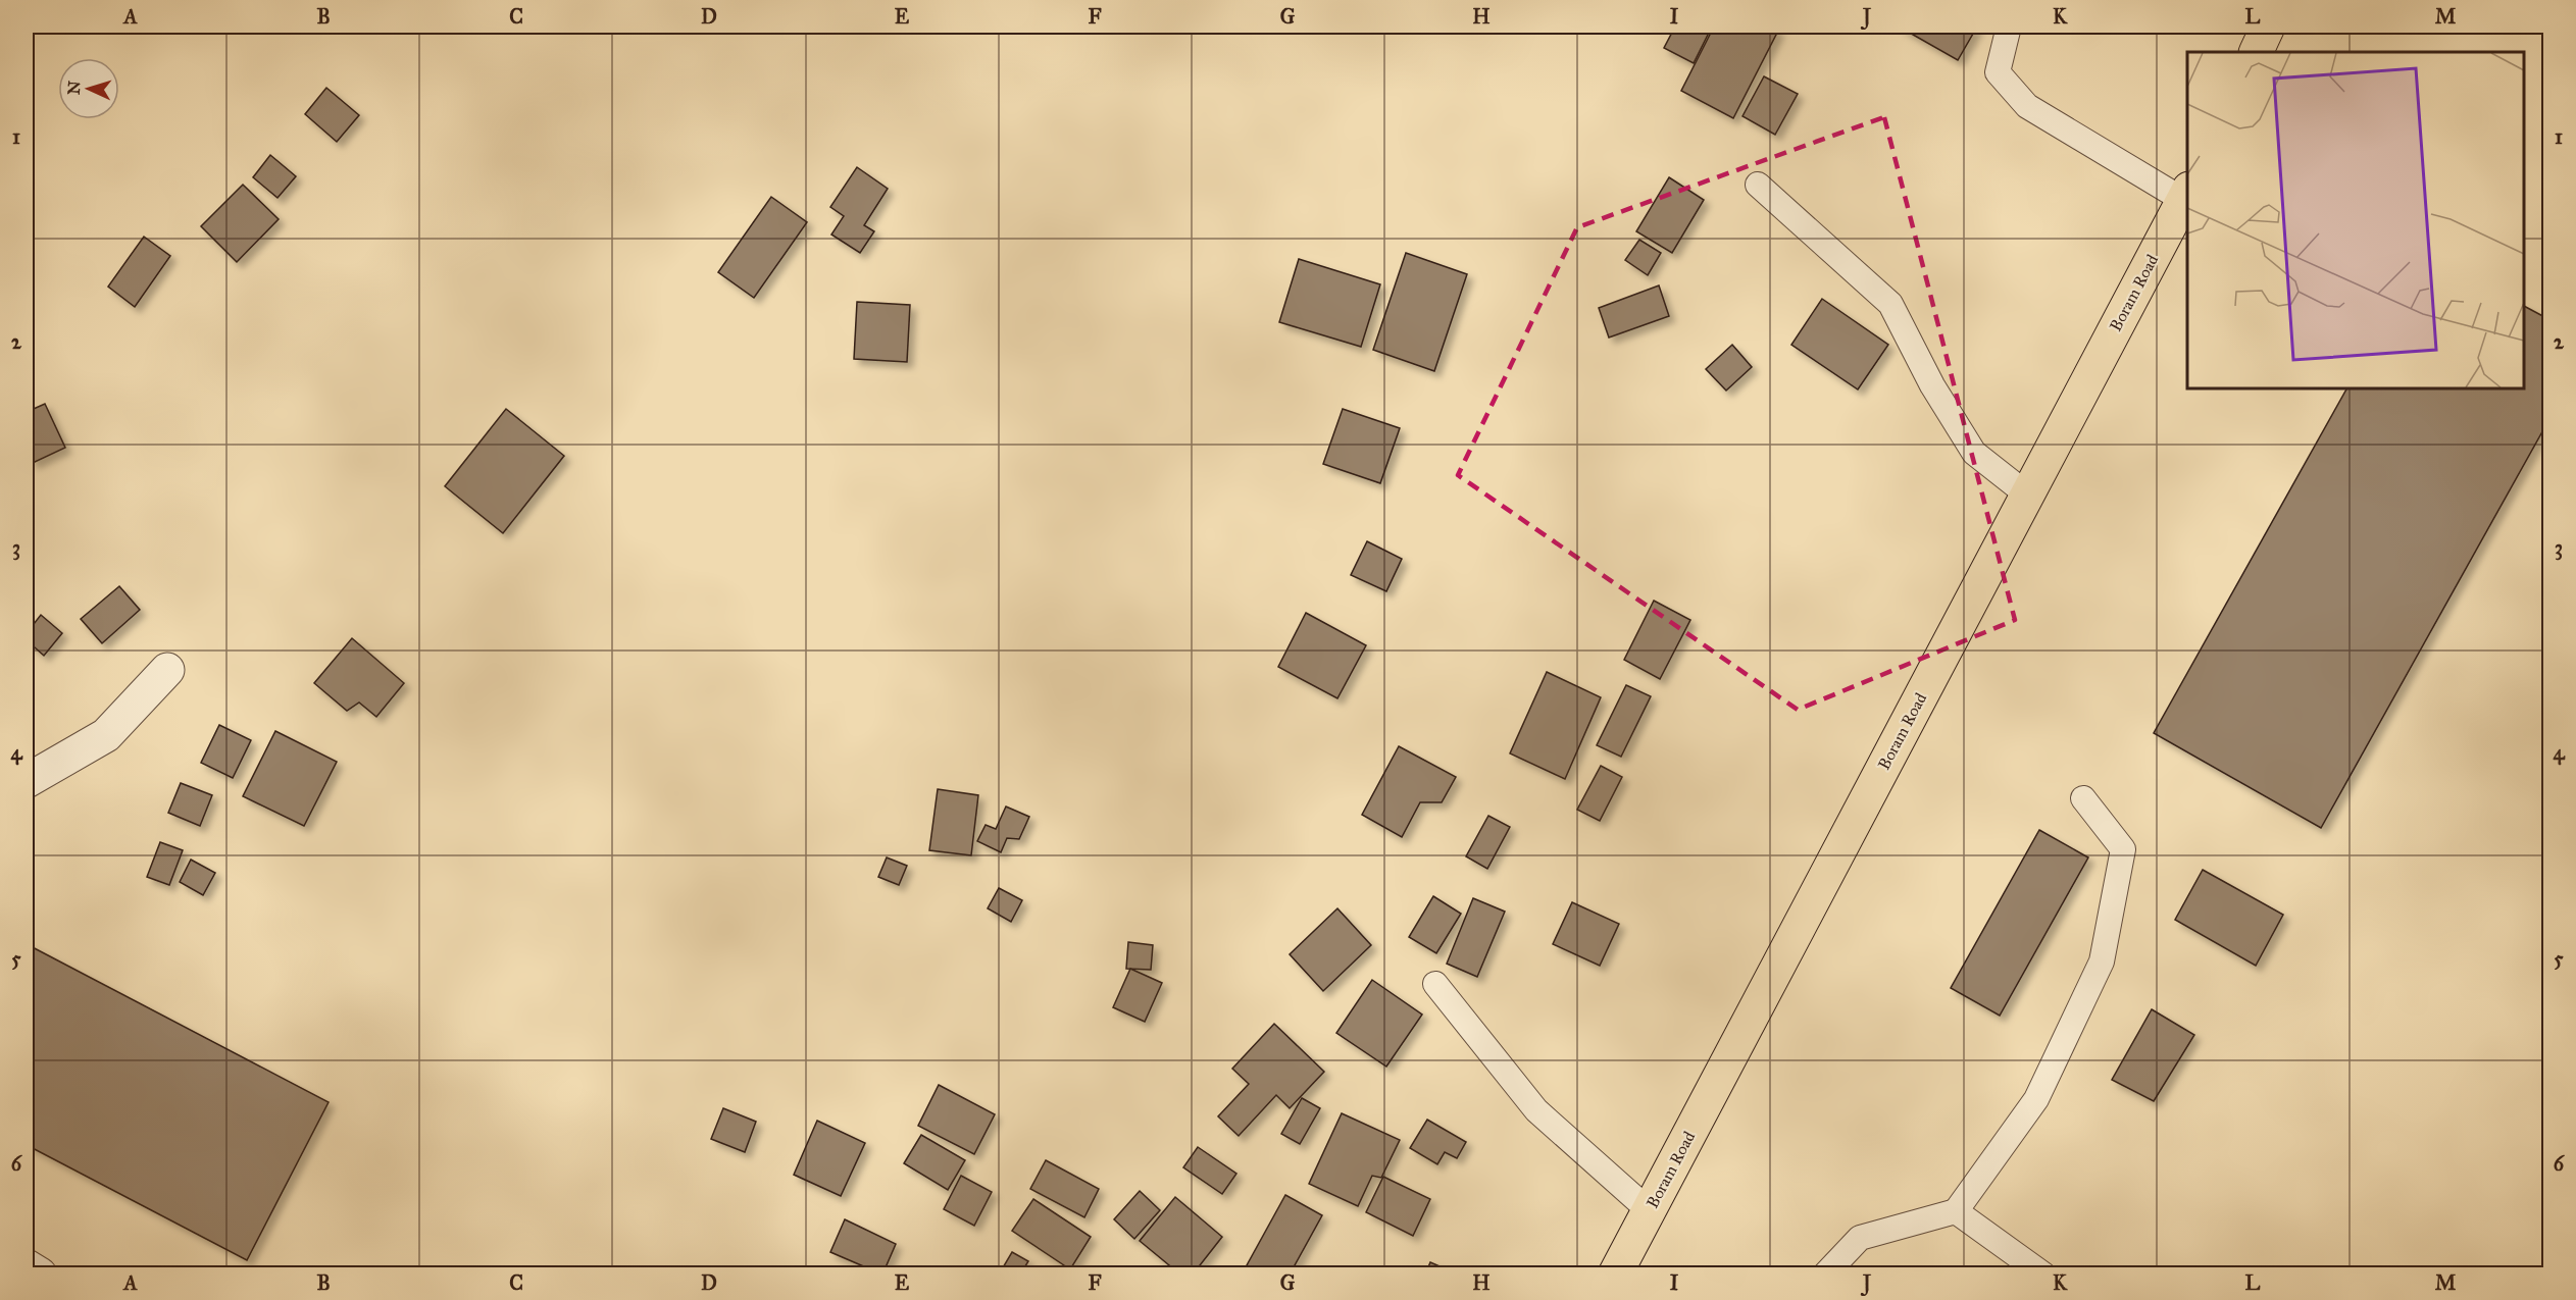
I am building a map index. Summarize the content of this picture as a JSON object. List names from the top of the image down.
{
  "streets": {
    "main road": ["Boram Road"]
  },
  "north": "left",
  "grid": {
    "columns": [
      "A",
      "B",
      "C",
      "D",
      "E",
      "F",
      "G",
      "H",
      "I",
      "J",
      "K",
      "L",
      "M"
    ],
    "rows": [
      "1",
      "2",
      "3",
      "4",
      "5",
      "6"
    ]
  }
}
